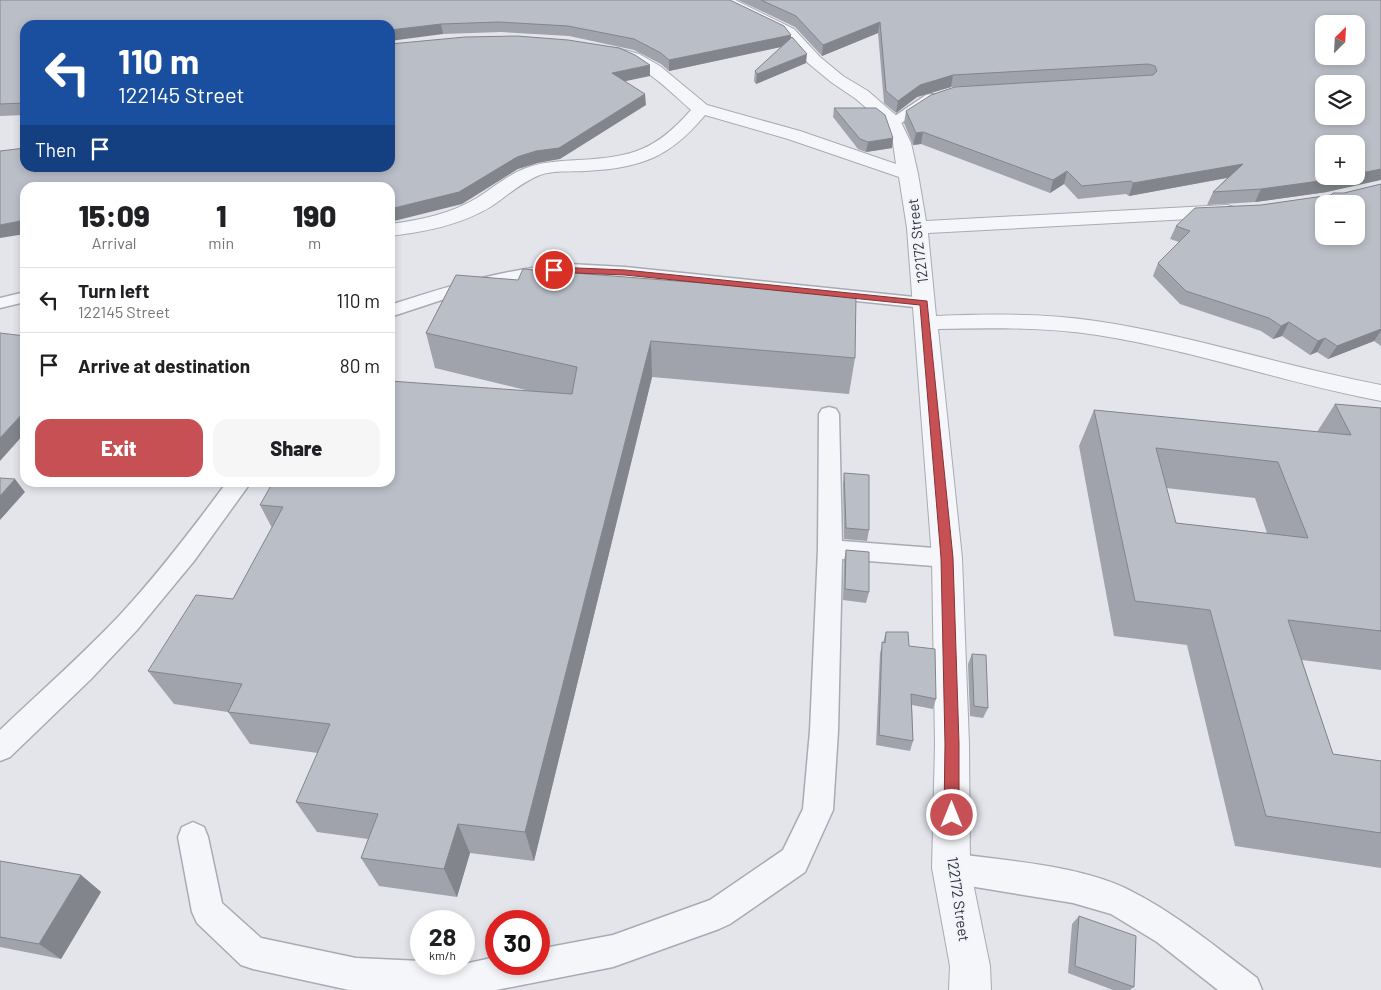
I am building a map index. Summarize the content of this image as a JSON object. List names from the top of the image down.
{
  "streets": {
    "street": ["122172 Street"]
  },
  "north": "top right",
  "page": {
    "map_buttons": ["+", "−"],
    "turn": ["110 m", "122145 Street"],
    "then": "Then",
    "eta": [
      "15:09",
      "Arrival",
      "1",
      "min",
      "190",
      "m"
    ],
    "list": [
      {
        "name": "Turn left",
        "note": "122145 Street",
        "value": "110 m"
      },
      {
        "name": "Arrive at destination",
        "value": "80 m"
      }
    ],
    "buttons": ["Exit", "Share"],
    "speed": "28 km/h",
    "limit": "30"
  }
}
